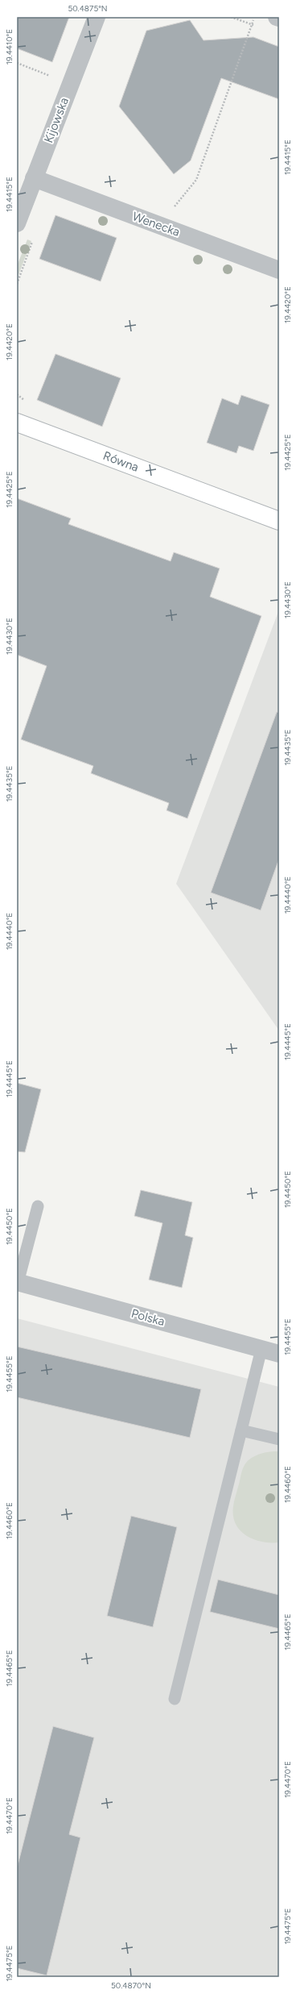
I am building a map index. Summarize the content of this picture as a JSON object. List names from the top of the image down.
{
  "streets": {
    "street": [
      "Kijowska",
      "Wenecka",
      "Równa",
      "Polska"
    ]
  },
  "crossings": [
    ["Kijowska", "Wenecka"]
  ],
  "coordinates": [
    "50.4875°N",
    "19.4410°E",
    "19.4415°E",
    "19.4420°E",
    "19.4425°E",
    "19.4430°E",
    "19.4435°E",
    "19.4440°E",
    "19.4445°E",
    "19.4450°E",
    "19.4455°E",
    "19.4460°E",
    "19.4465°E",
    "19.4470°E",
    "19.4475°E",
    "50.4870°N"
  ]
}
